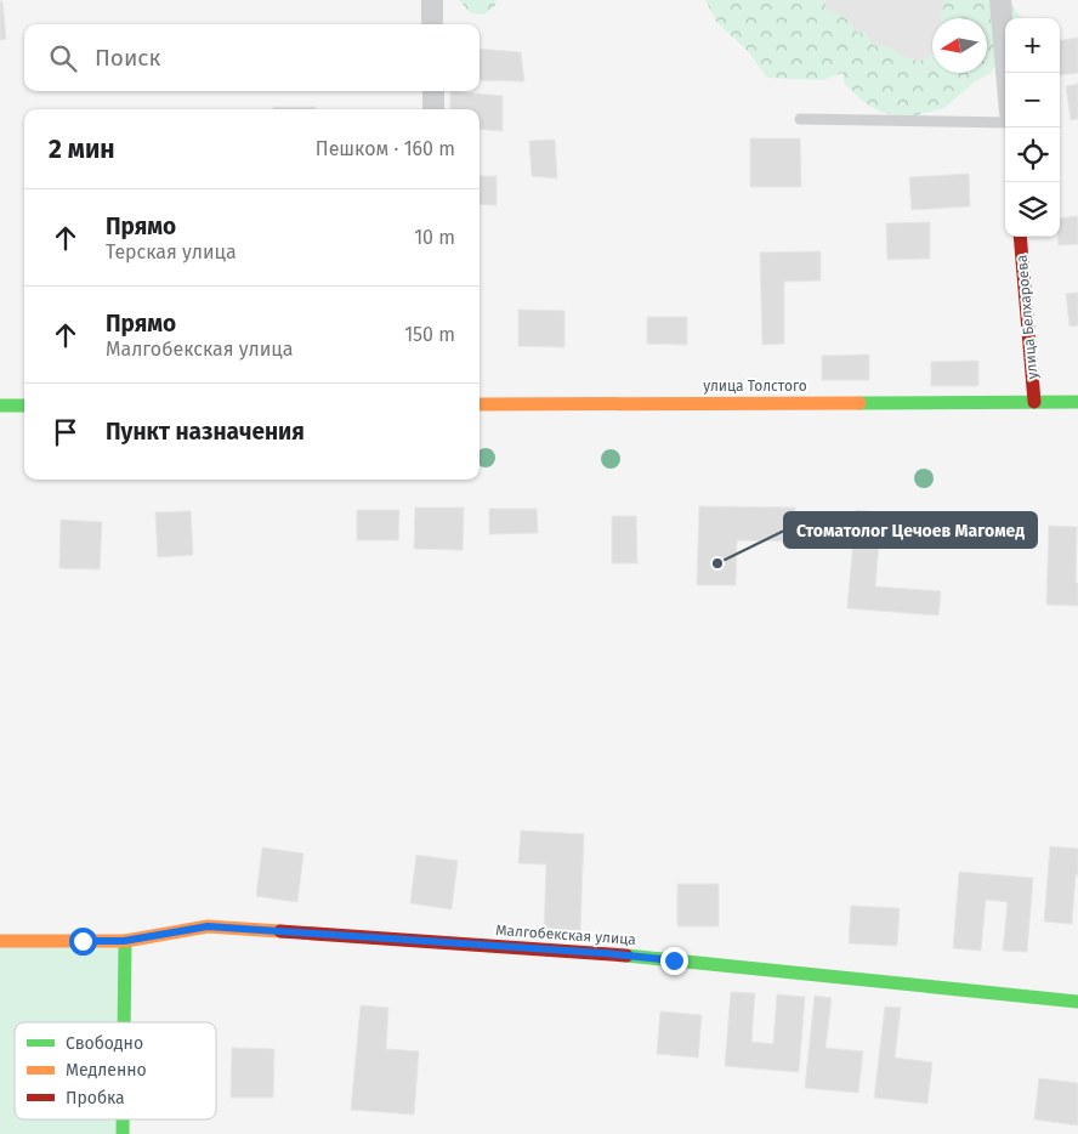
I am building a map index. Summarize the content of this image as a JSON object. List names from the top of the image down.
{
  "streets": {
    "street": ["улица Белхароева", "улица Толстого", "Малгобекская улица"]
  },
  "crossings": [
    ["улица Белхароева", "улица Толстого"]
  ],
  "places": ["Стоматолог Цечоев Магомед"],
  "legend": ["Свободно", "Медленно", "Пробка"],
  "north": "left",
  "page": {
    "map_buttons": ["+", "−"],
    "search": "Поиск",
    "heading": ["2 мин", "Пешком · 160 m"],
    "list": [
      ["Прямо", "Терская улица", "10 m"],
      ["Прямо", "Малгобекская улица", "150 m"],
      "Пункт назначения"
    ]
  }
}
